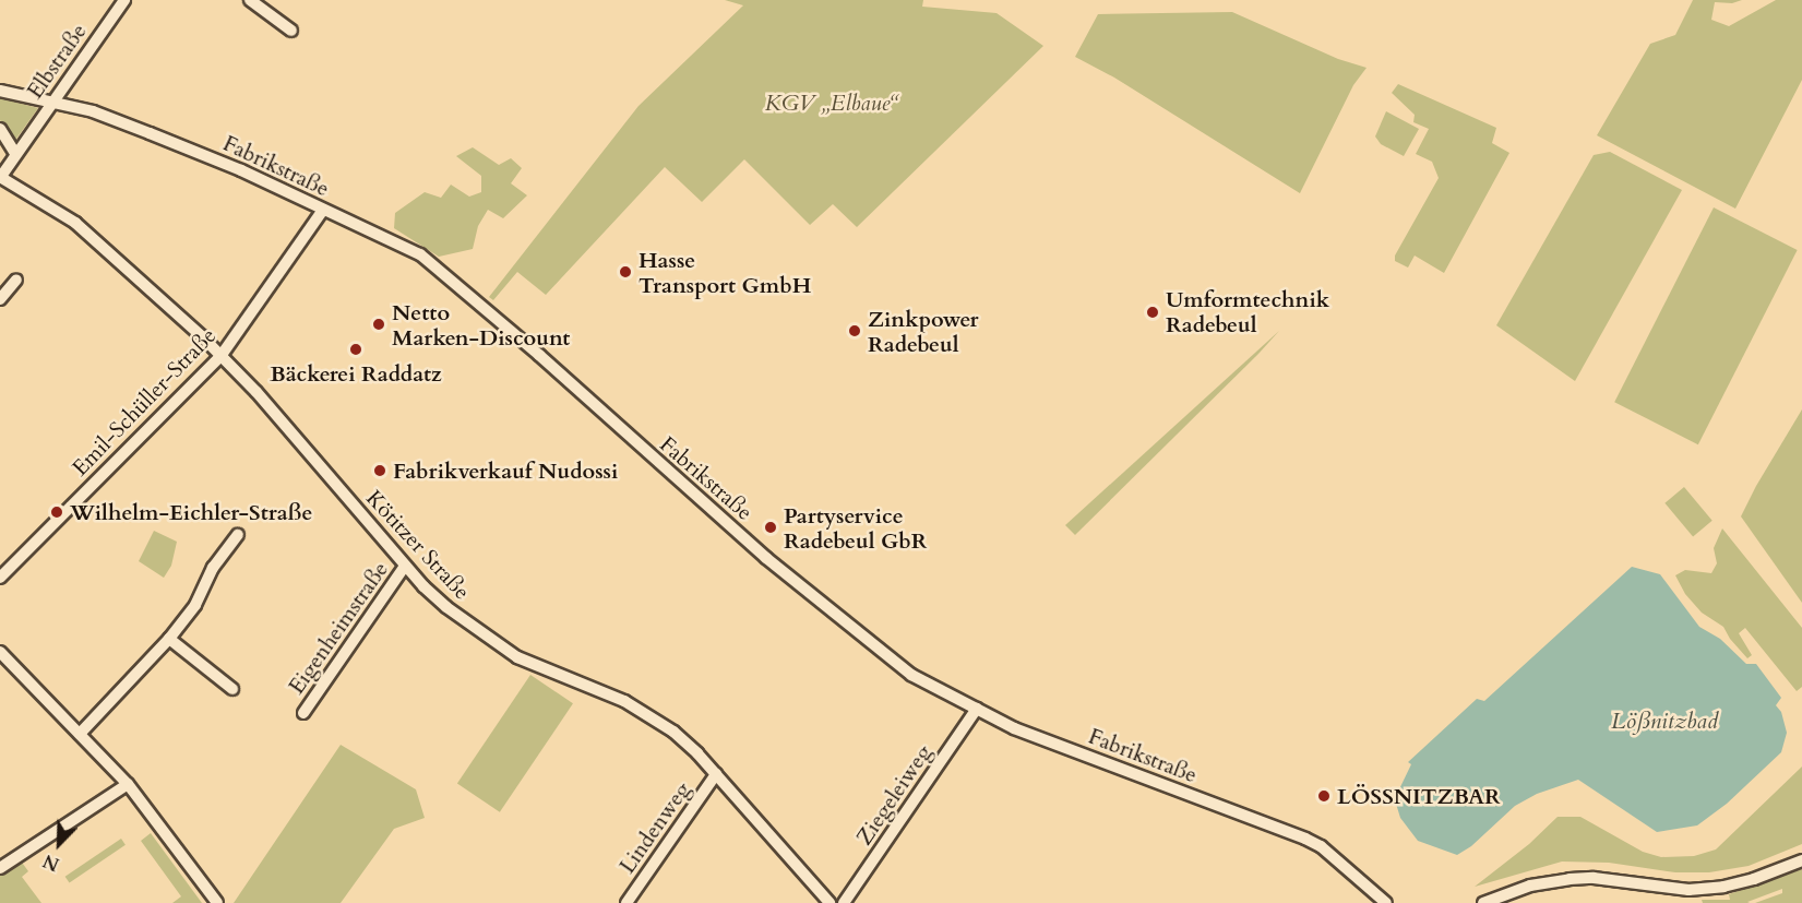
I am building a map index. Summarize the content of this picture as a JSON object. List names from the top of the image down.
{
  "streets": {
    "street": [
      "Elbstraße",
      "Fabrikstraße",
      "Emil-Schüller-Straße",
      "Kötitzer Straße",
      "Eigenheimstraße",
      "Ziegeleiweg",
      "Lindenweg"
    ]
  },
  "crossings": [
    ["Elbstraße", "Fabrikstraße"],
    ["Elbstraße", "Kötitzer Straße"],
    ["Fabrikstraße", "Emil-Schüller-Straße"],
    ["Fabrikstraße", "Ziegeleiweg"],
    ["Emil-Schüller-Straße", "Kötitzer Straße"],
    ["Kötitzer Straße", "Eigenheimstraße"],
    ["Kötitzer Straße", "Lindenweg"]
  ],
  "water": ["Lößnitzbad"],
  "parks": ["KGV „Elbaue“"],
  "places": [
    "Hasse Transport GmbH",
    "Umformtechnik Radebeul",
    "Netto Marken-Discount",
    "Zinkpower Radebeul",
    "Bäckerei Raddatz",
    "Fabrikverkauf Nudossi",
    "Wilhelm-Eichler-Straße",
    "Partyservice Radebeul GbR",
    "LÖSSNITZBAR"
  ],
  "north": "bottom left"
}
